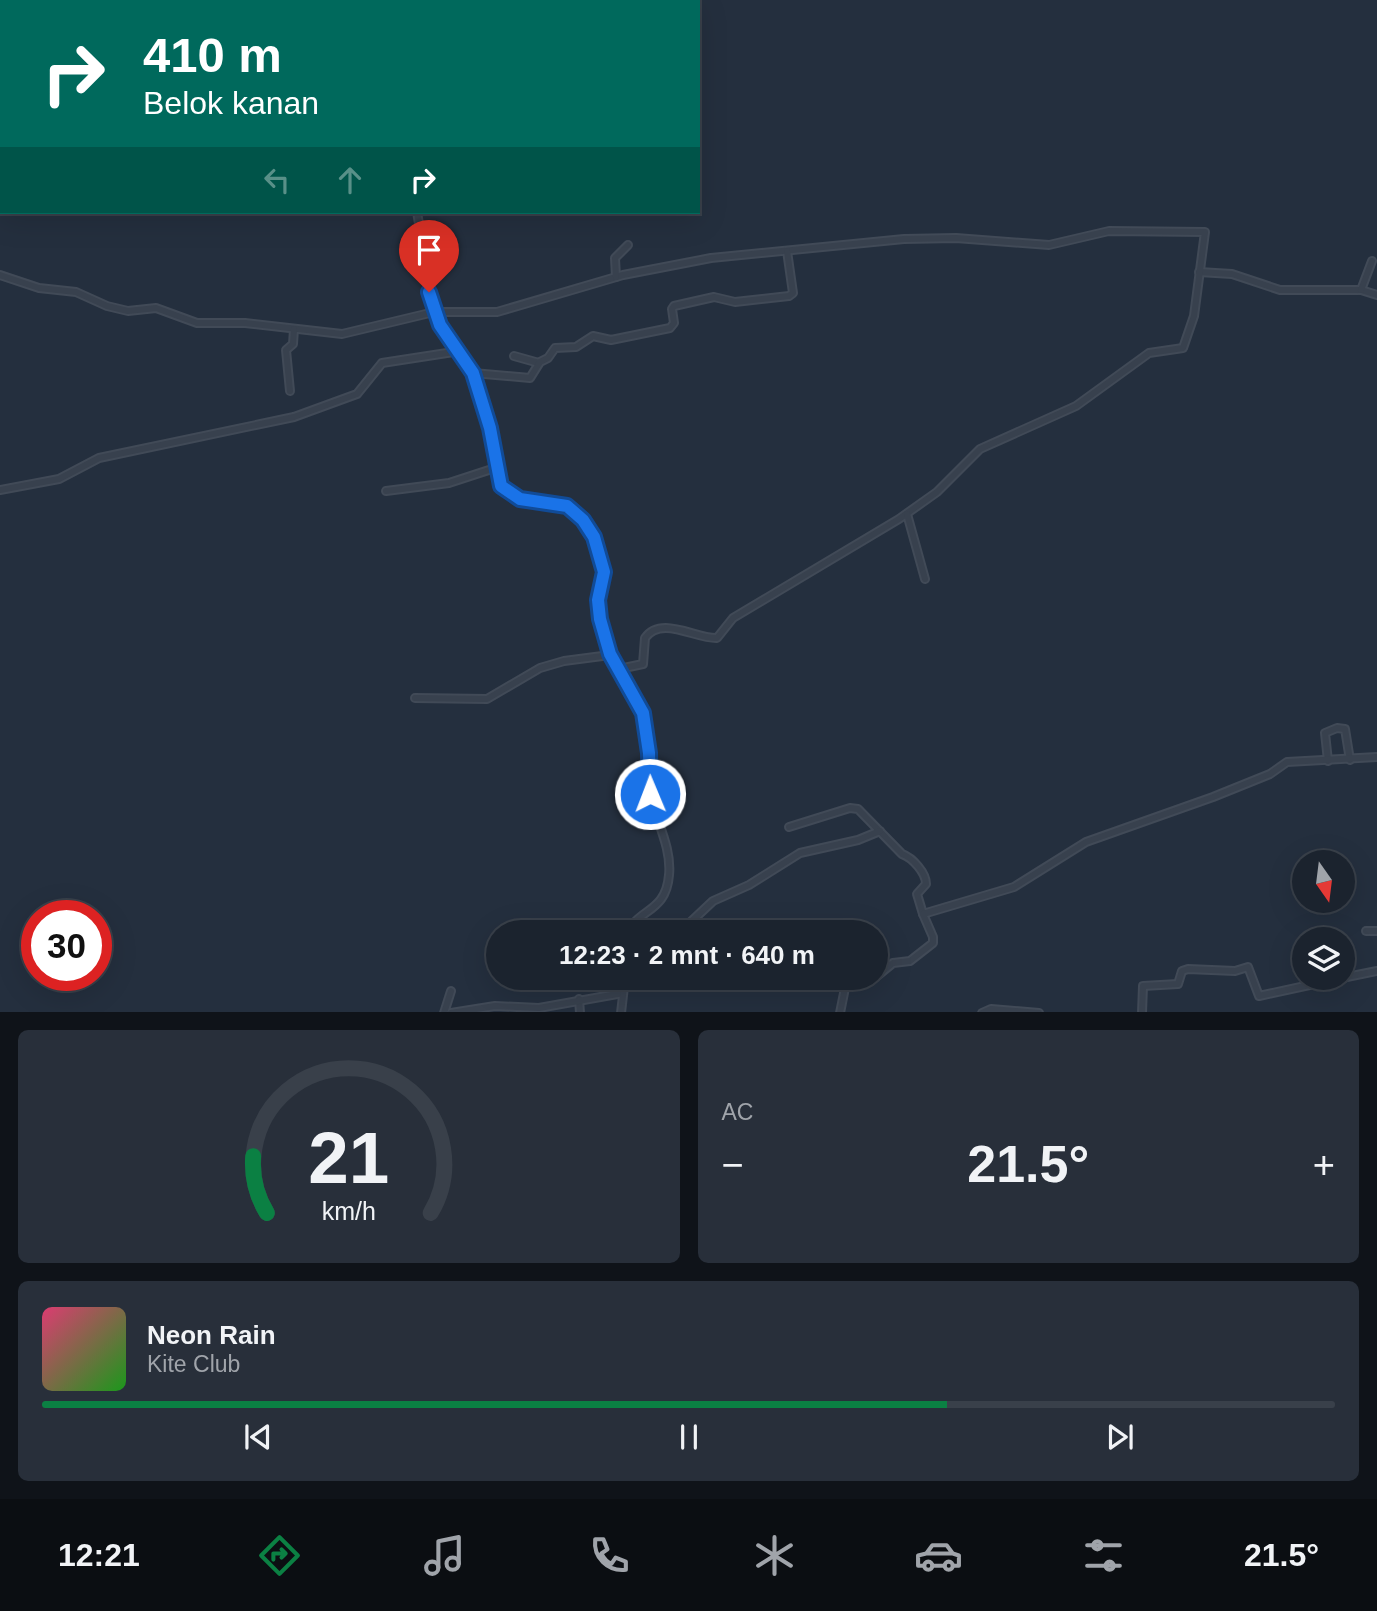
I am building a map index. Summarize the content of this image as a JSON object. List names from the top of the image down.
{
  "north": "bottom",
  "page": {
    "turn": ["410 m", "Belok kanan"],
    "limit": "30",
    "trip": "12:23 · 2 mnt · 640 m",
    "tile": "AC",
    "heat": ["−", "21.5°", "+"],
    "song": ["Neon Rain", "Kite Club"],
    "tabs": ["12:21", "21.5°"],
    "gauge": ["21", "km/h"]
  }
}
